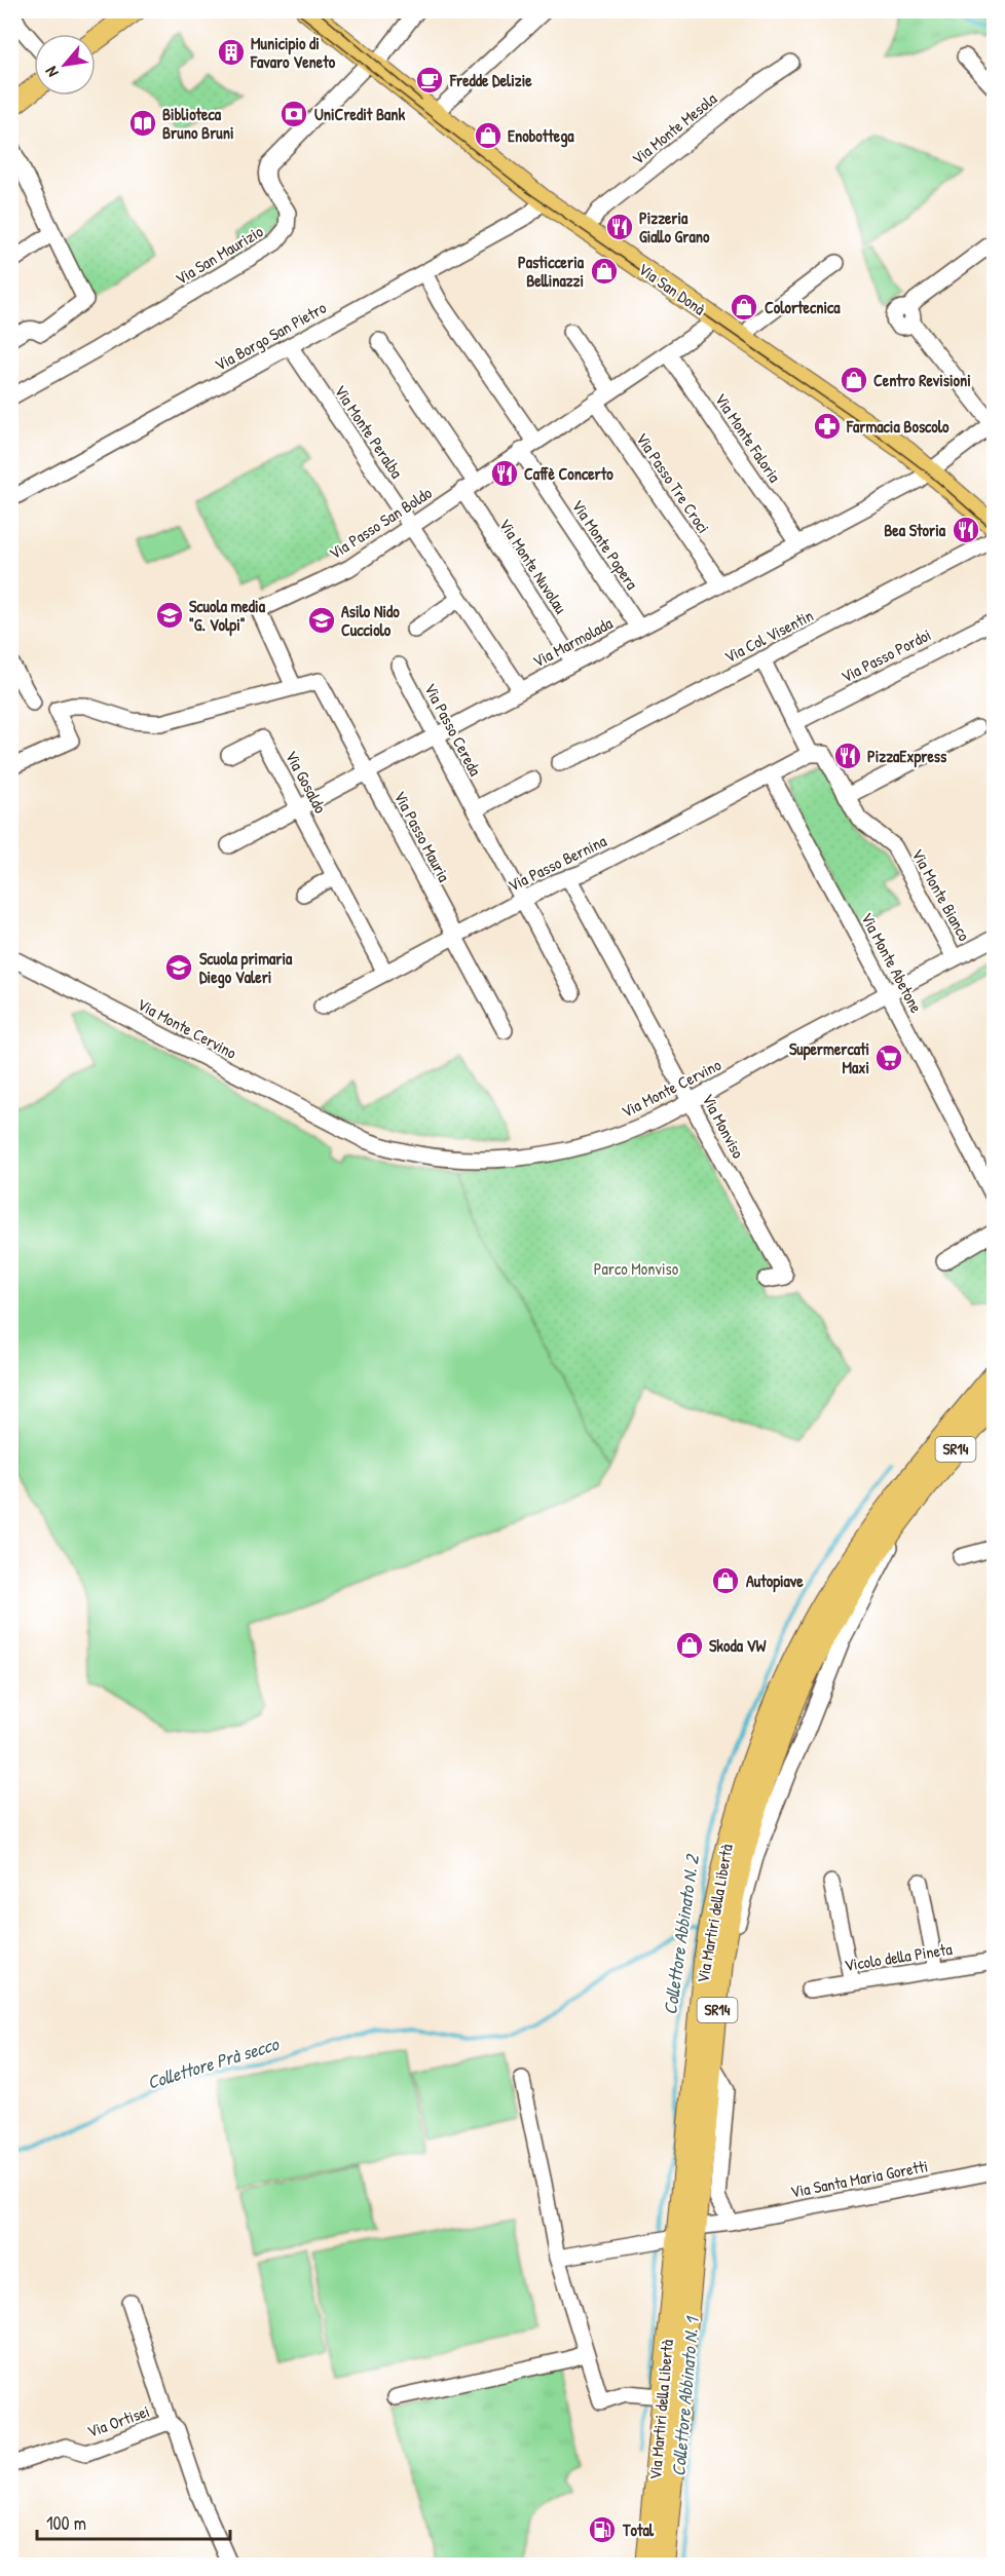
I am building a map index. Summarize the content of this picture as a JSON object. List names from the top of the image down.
{
  "streets": {
    "main road": ["Via San Donà", "SR14", "Via Martiri della Libertà"],
    "street": [
      "Via Monte Mesola",
      "Via San Maurizio",
      "Via Borgo San Pietro",
      "Via Monte Peralba",
      "Via Monte Faloria",
      "Via Passo Tre Croci",
      "Via Passo San Boldo",
      "Via Monte Popera",
      "Via Monte Nuvolau",
      "Via Col Visentin",
      "Via Marmolada",
      "Via Passo Pordoi",
      "Via Passo Cereda",
      "Via Gosaldo",
      "Via Passo Mauria",
      "Via Passo Bernina",
      "Via Monte Bianco",
      "Via Monte Abetone",
      "Via Monte Cervino",
      "Via Monviso",
      "Vicolo della Pineta",
      "Via Santa Maria Goretti",
      "Via Ortisei"
    ]
  },
  "crossings": [
    ["Via Monte Mesola", "Via San Donà"],
    ["Via San Maurizio", "Via San Donà"],
    ["Via San Donà", "Via Borgo San Pietro"],
    ["Via San Donà", "Via Passo San Boldo"],
    ["Via San Donà", "Via Marmolada"],
    ["Via Borgo San Pietro", "Via Monte Peralba"],
    ["Via Monte Peralba", "Via Passo San Boldo"],
    ["Via Monte Peralba", "Via Marmolada"],
    ["Via Monte Faloria", "Via Passo San Boldo"],
    ["Via Monte Faloria", "Via Marmolada"],
    ["Via Passo Tre Croci", "Via Passo San Boldo"],
    ["Via Passo Tre Croci", "Via Marmolada"],
    ["Via Passo San Boldo", "Via Monte Popera"],
    ["Via Passo San Boldo", "Via Monte Nuvolau"],
    ["Via Passo San Boldo", "Via Passo Mauria"],
    ["Via Monte Popera", "Via Marmolada"],
    ["Via Monte Nuvolau", "Via Marmolada"],
    ["Via Marmolada", "Via Passo Cereda"],
    ["Via Marmolada", "Via Gosaldo"],
    ["Via Marmolada", "Via Passo Mauria"],
    ["Via Passo Cereda", "Via Passo Bernina"],
    ["Via Gosaldo", "Via Passo Bernina"],
    ["Via Passo Mauria", "Via Passo Bernina"],
    ["Via Passo Bernina", "Via Monte Bianco"],
    ["Via Passo Bernina", "Via Monte Abetone"],
    ["Via Passo Bernina", "Via Monviso"],
    ["Via Monte Bianco", "Via Monte Cervino"],
    ["Via Monte Abetone", "Via Monte Cervino"],
    ["Via Monte Cervino", "Via Monviso"],
    ["Via Martiri della Libertà", "Via Santa Maria Goretti"]
  ],
  "water": ["Collettore Abbinato N. 2", "Collettore Prà secco", "Collettore Abbinato N. 1"],
  "parks": ["Parco Monviso"],
  "places": {
    "building": ["Municipio di Favaro Veneto"],
    "cafe": ["Fredde Delizie"],
    "bank": ["UniCredit Bank"],
    "library": ["Biblioteca Bruno Bruni"],
    "shop": [
      "Enobottega",
      "Pasticceria Bellinazzi",
      "Colortecnica",
      "Centro Revisioni",
      "Autopiave",
      "Skoda VW"
    ],
    "restaurant": [
      "Pizzeria Giallo Grano",
      "Caffè Concerto",
      "Bea Storia",
      "PizzaExpress"
    ],
    "pharmacy": ["Farmacia Boscolo"],
    "school or university": ["Scuola media \"G. Volpi\"", "Asilo Nido Cucciolo", "Scuola primaria Diego Valeri"],
    "supermarket": ["Supermercati Maxi"],
    "fuel station": ["Total"]
  },
  "scale_bar": "100 m",
  "north": "bottom left"
}
